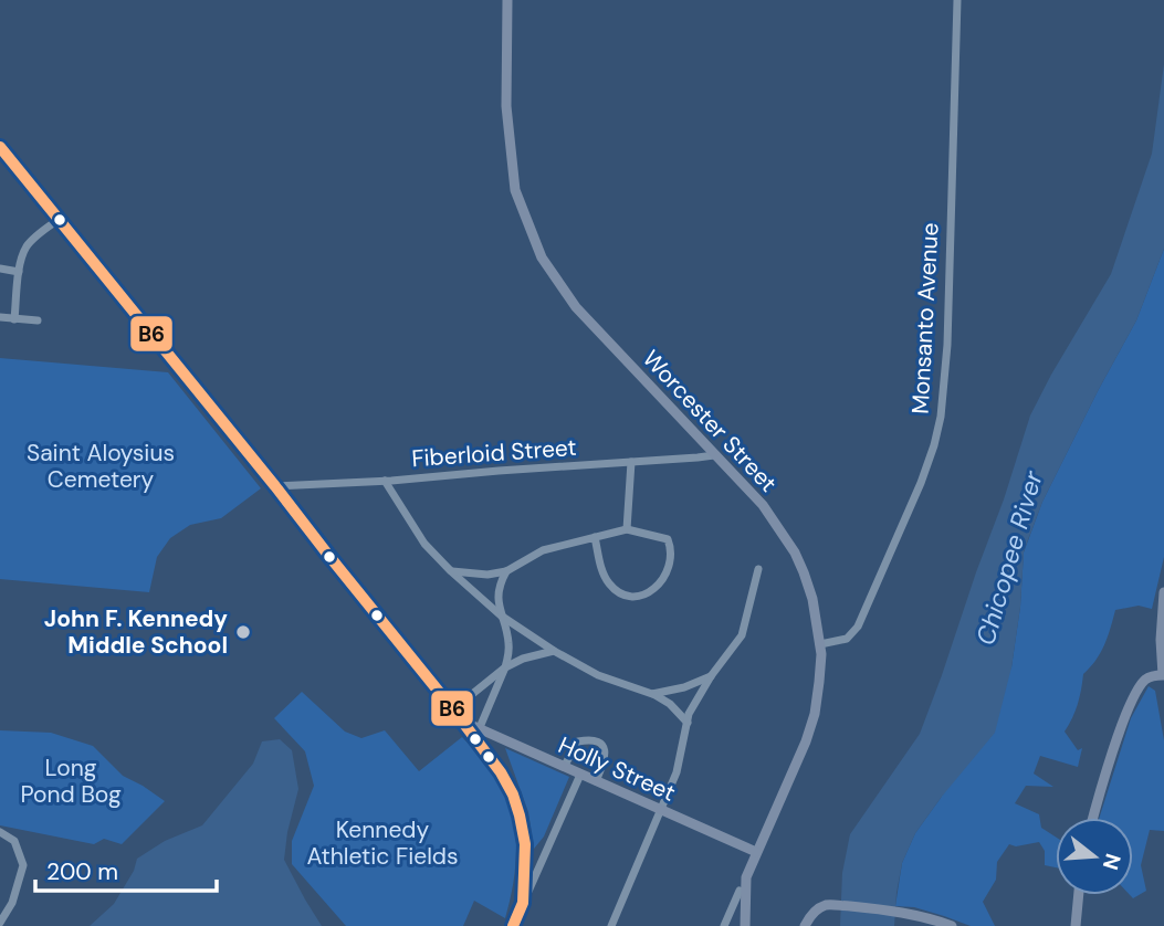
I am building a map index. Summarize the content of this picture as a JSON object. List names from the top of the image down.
{
  "streets": {
    "main road": ["Worcester Street", "Holly Street"],
    "street": ["Monsanto Avenue", "Fiberloid Street"]
  },
  "crossings": [
    ["Monsanto Avenue", "Worcester Street"],
    ["Worcester Street", "Fiberloid Street"],
    ["Worcester Street", "Holly Street"]
  ],
  "water": ["Chicopee River"],
  "parks": ["Saint Aloysius Cemetery", "Long Pond Bog", "Kennedy Athletic Fields"],
  "places": ["John F. Kennedy Middle School"],
  "lines": ["transit line B6"],
  "scale_bar": "200 m",
  "north": "right"
}
